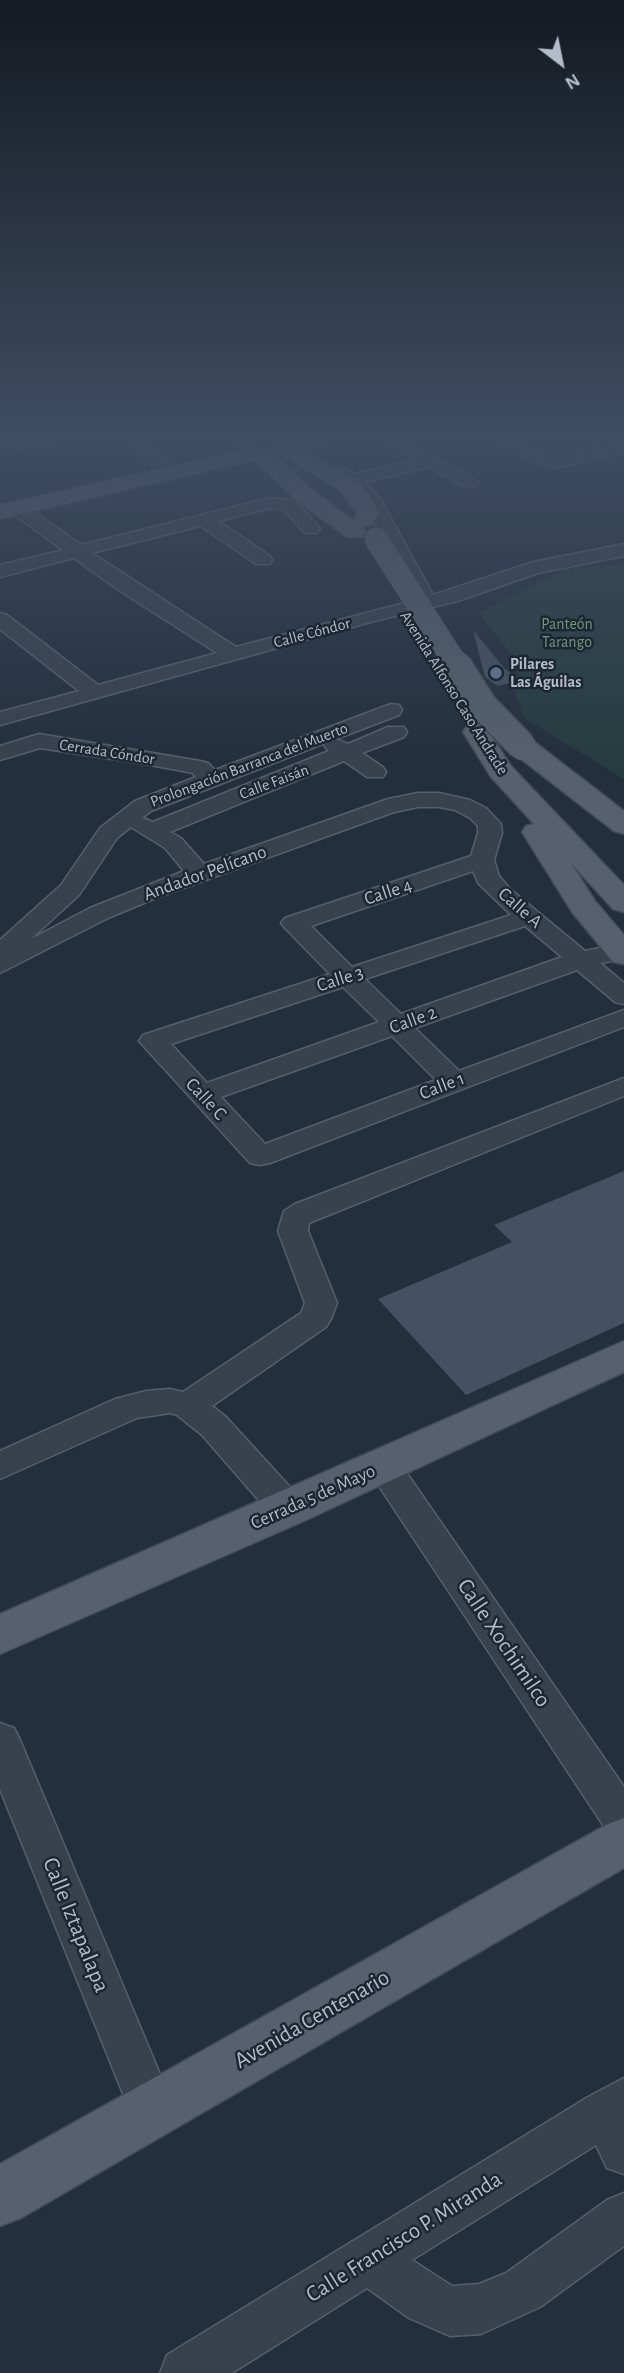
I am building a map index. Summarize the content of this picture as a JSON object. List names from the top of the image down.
{
  "streets": {
    "main road": ["Avenida Alfonso Caso Andrade", "Cerrada 5 de Mayo", "Avenida Centenario"],
    "street": [
      "Calle Cóndor",
      "Cerrada Cóndor",
      "Prolongación Barranca del Muerto",
      "Calle Faisán",
      "Andador Pelícano",
      "Calle 4",
      "Calle A",
      "Calle 3",
      "Calle 2",
      "Calle 1",
      "Calle C",
      "Calle Xochimilco",
      "Calle Iztapalapa",
      "Calle Francisco P. Miranda"
    ]
  },
  "crossings": [
    ["Calle Cóndor", "Avenida Alfonso Caso Andrade"],
    ["Cerrada Cóndor", "Prolongación Barranca del Muerto"],
    ["Prolongación Barranca del Muerto", "Calle Faisán"],
    ["Andador Pelícano", "Calle 4"],
    ["Andador Pelícano", "Calle A"],
    ["Calle 4", "Calle A"],
    ["Calle 4", "Calle 3"],
    ["Calle A", "Calle 3"],
    ["Calle A", "Calle 2"],
    ["Calle 3", "Calle C"],
    ["Calle 2", "Calle C"],
    ["Calle 1", "Calle C"],
    ["Cerrada 5 de Mayo", "Calle Xochimilco"],
    ["Calle Iztapalapa", "Avenida Centenario"]
  ],
  "parks": ["Panteón Tarango"],
  "places": ["Pilares Las Águilas"],
  "north": "bottom right"
}
